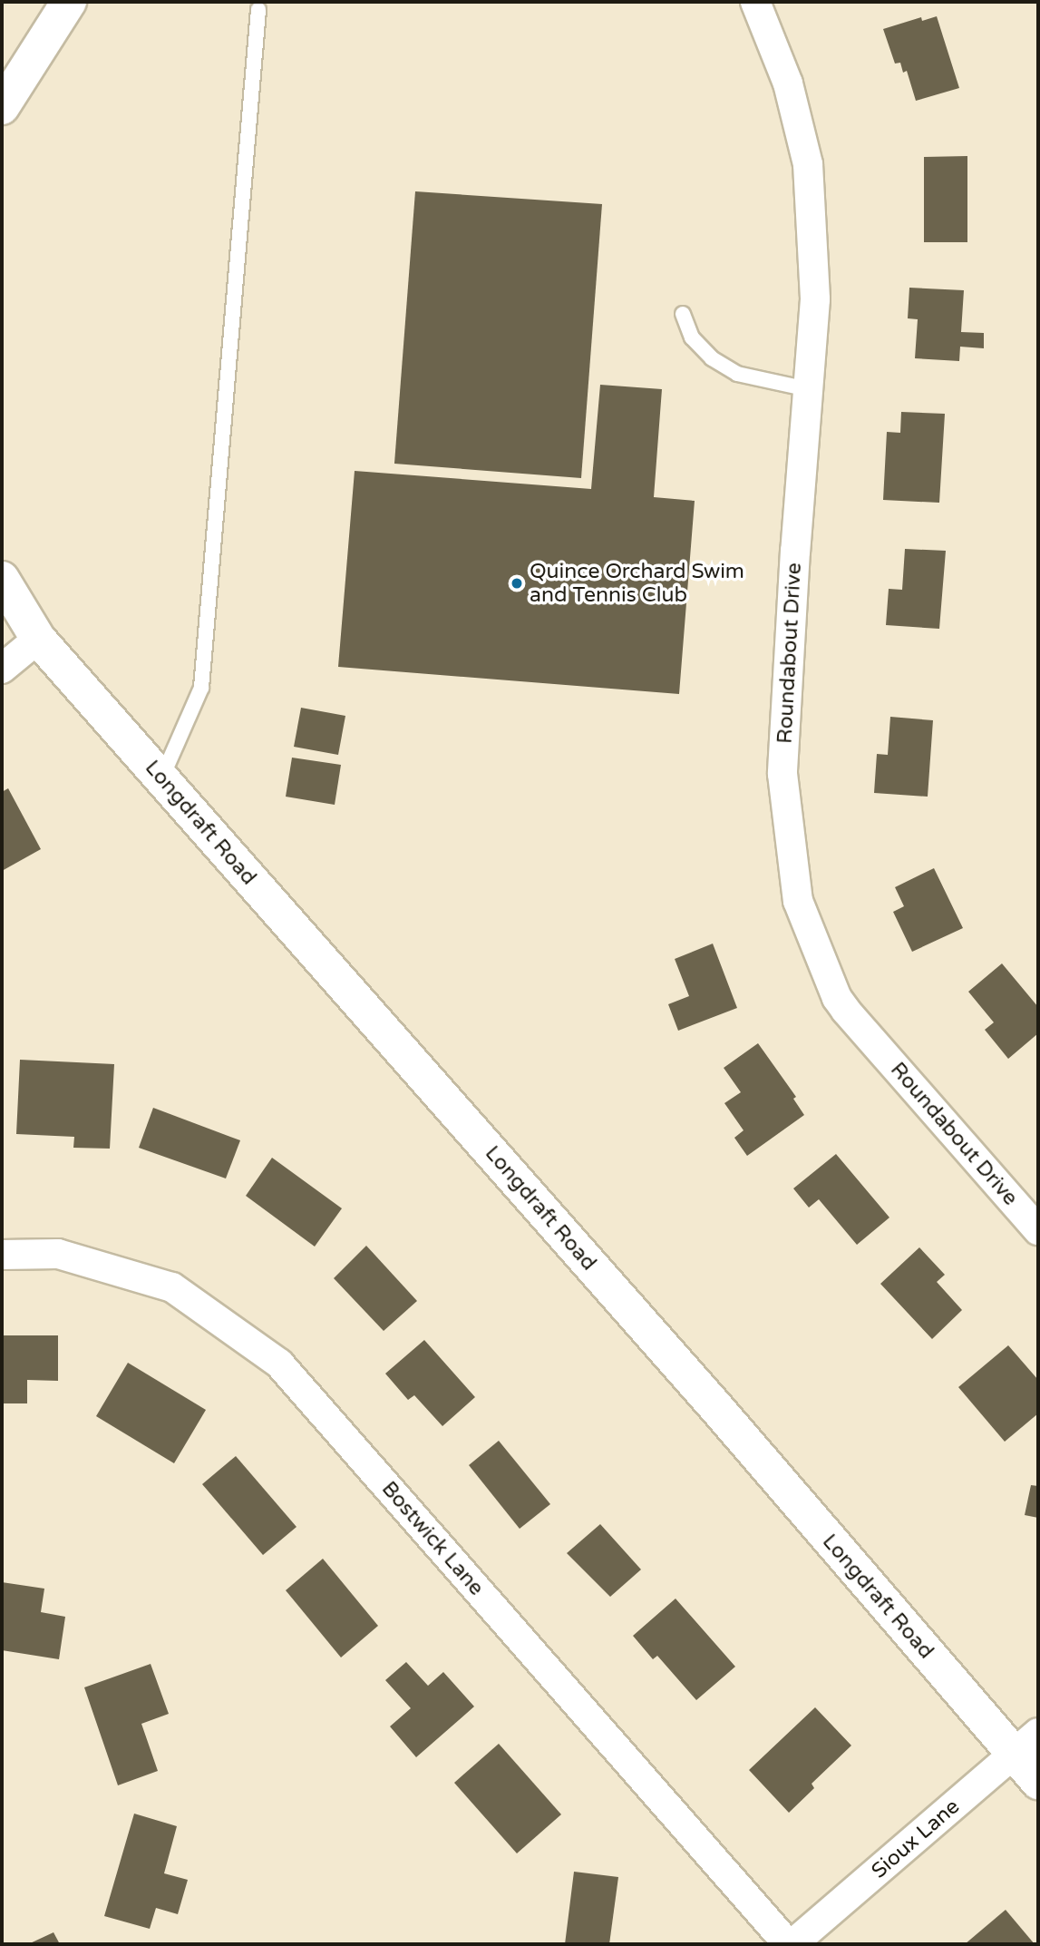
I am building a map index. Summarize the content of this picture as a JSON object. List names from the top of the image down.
{
  "streets": {
    "street": [
      "Roundabout Drive",
      "Longdraft Road",
      "Bostwick Lane",
      "Sioux Lane"
    ]
  },
  "crossings": [
    ["Longdraft Road", "Sioux Lane"],
    ["Bostwick Lane", "Sioux Lane"]
  ],
  "places": ["Quince Orchard Swim and Tennis Club"]
}
